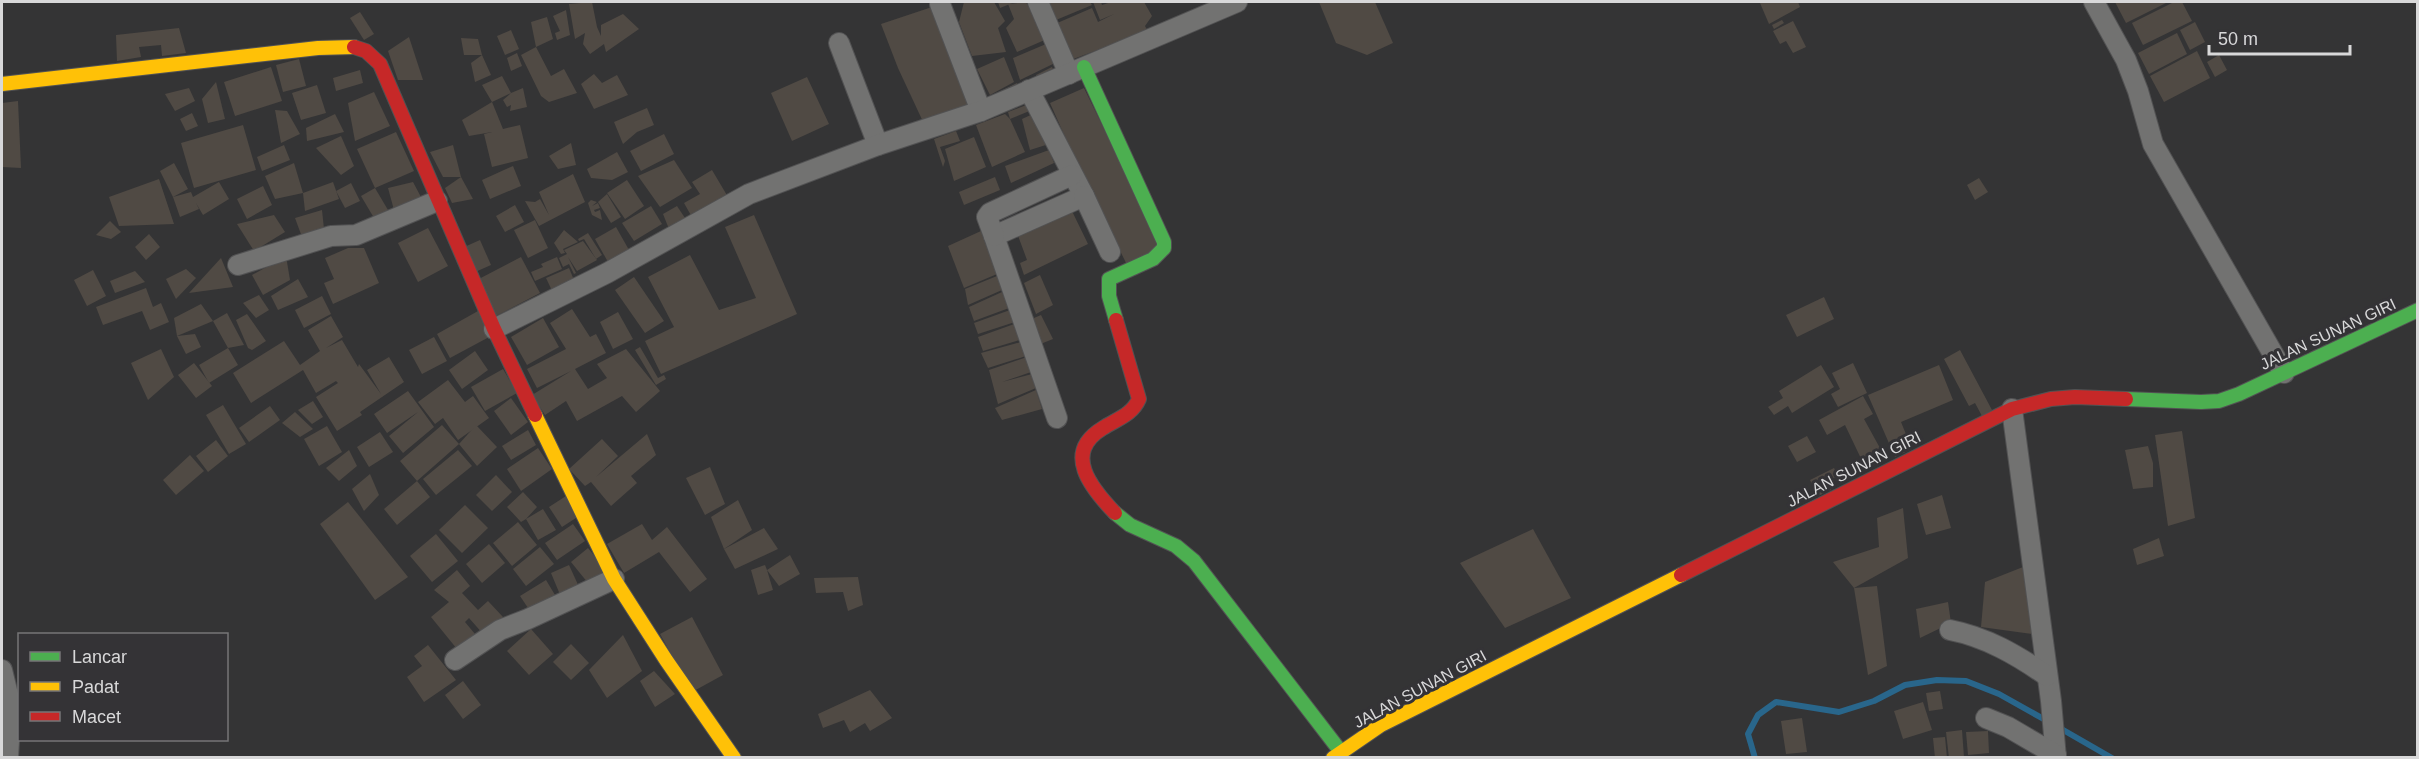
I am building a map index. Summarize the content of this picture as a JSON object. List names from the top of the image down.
{
  "streets": {
    "street": ["JALAN SUNAN GIRI"]
  },
  "legend": ["Lancar", "Padat", "Macet"],
  "scale_bar": "50 m"
}
